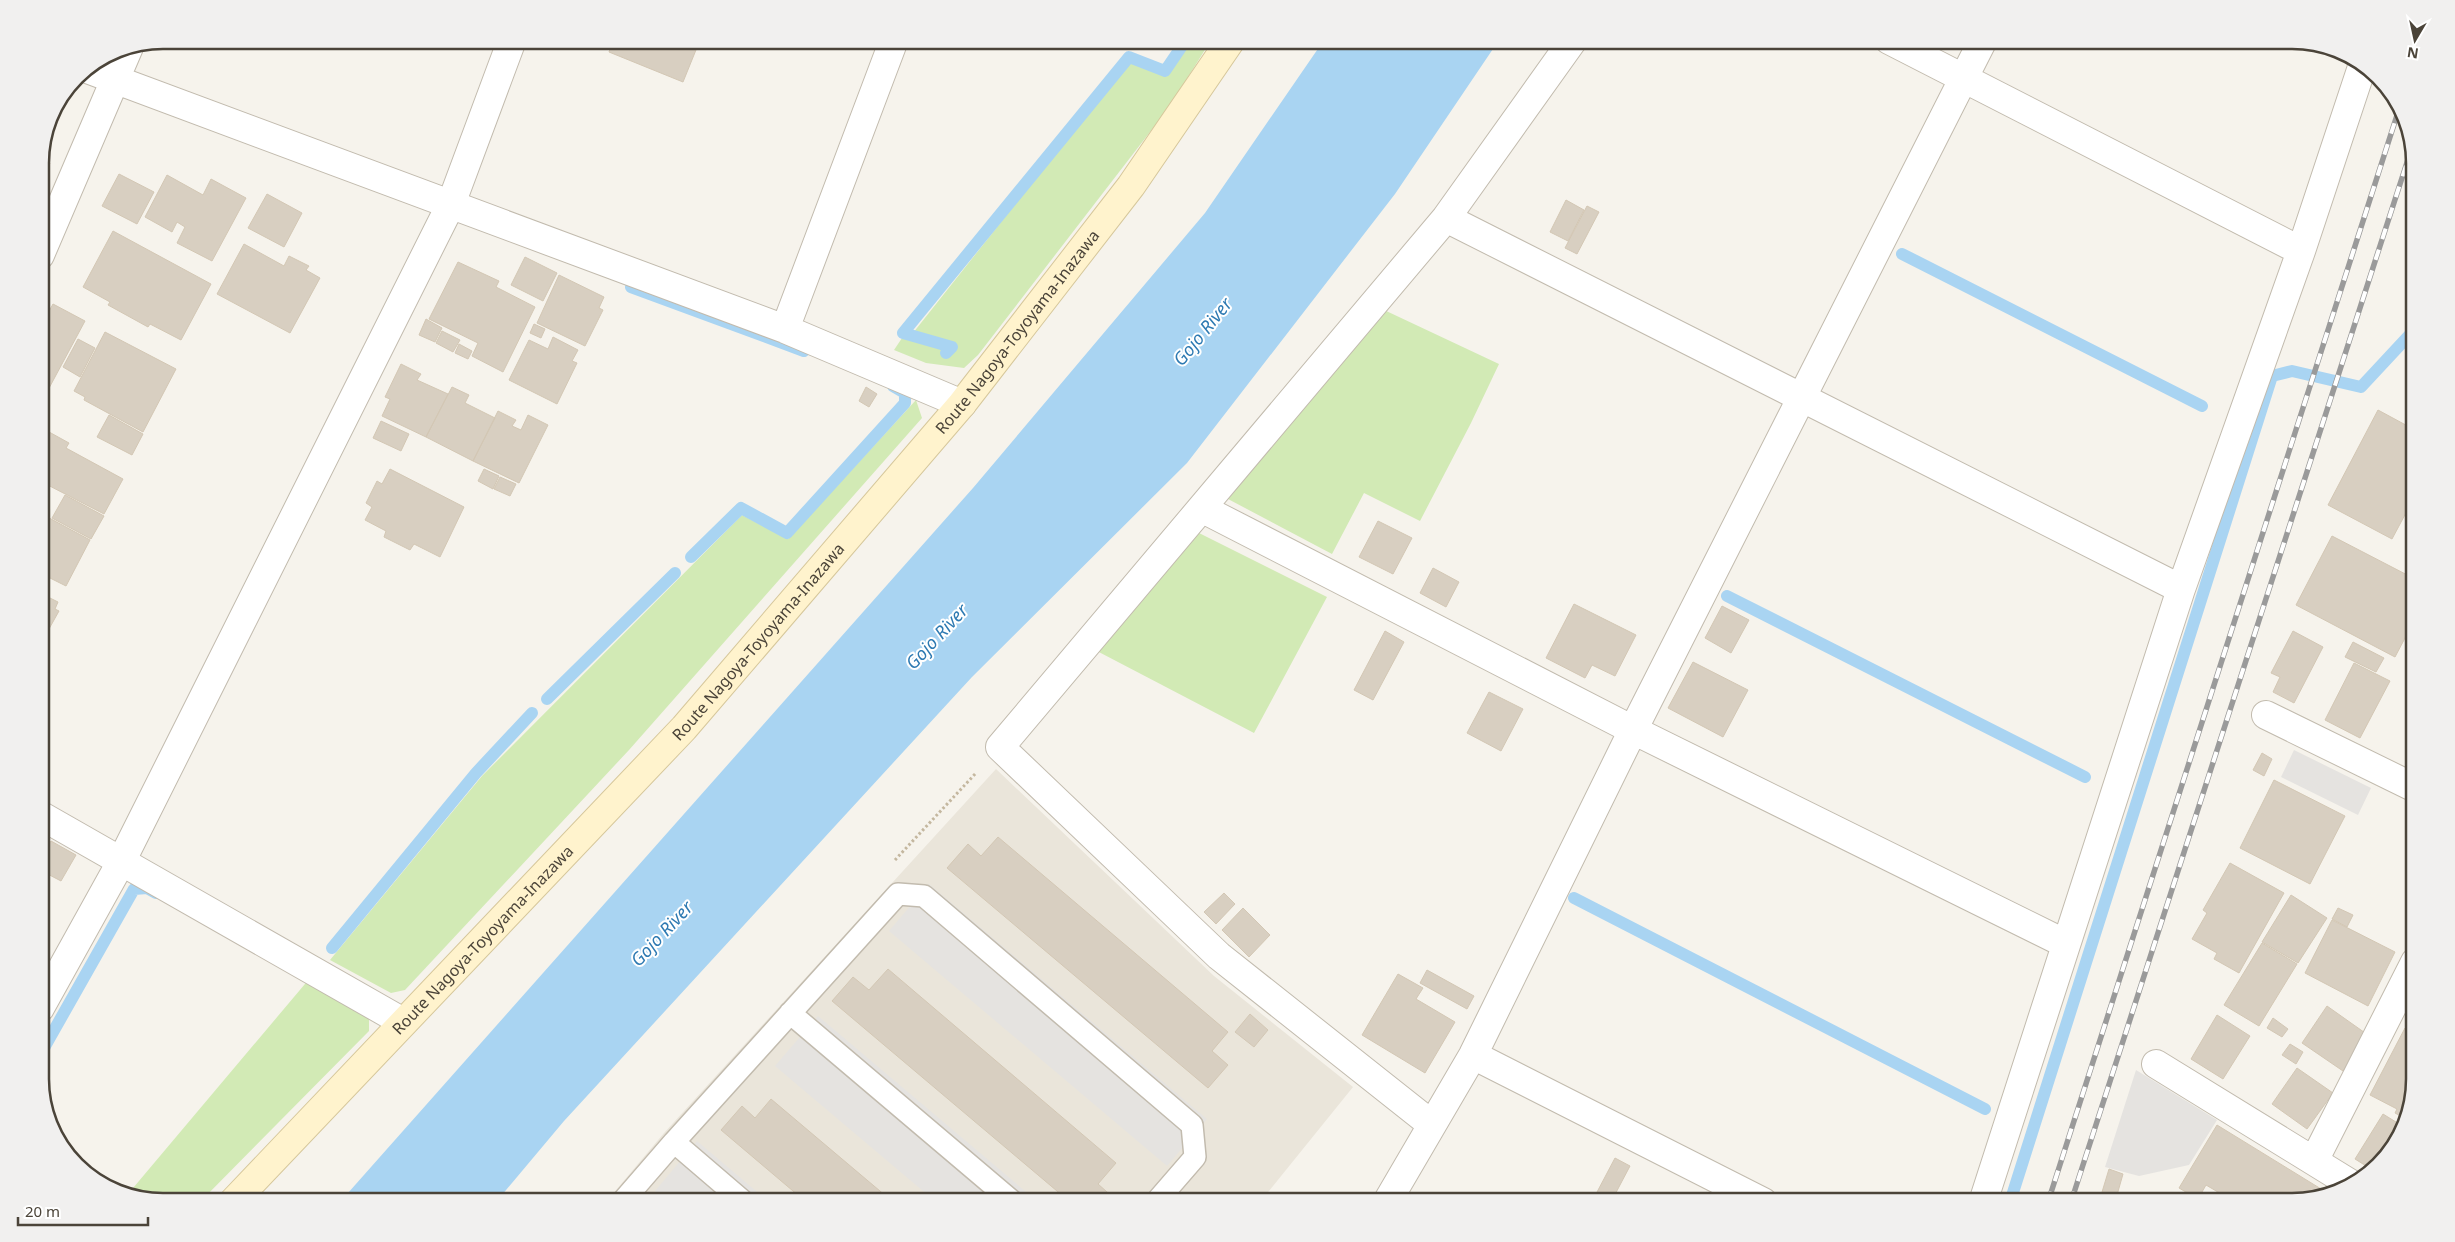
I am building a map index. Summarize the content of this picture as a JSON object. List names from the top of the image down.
{
  "streets": {
    "main road": ["Route Nagoya-Toyoyama-Inazawa"]
  },
  "water": ["Gojo River"],
  "scale_bar": "20 m",
  "north": "bottom"
}
